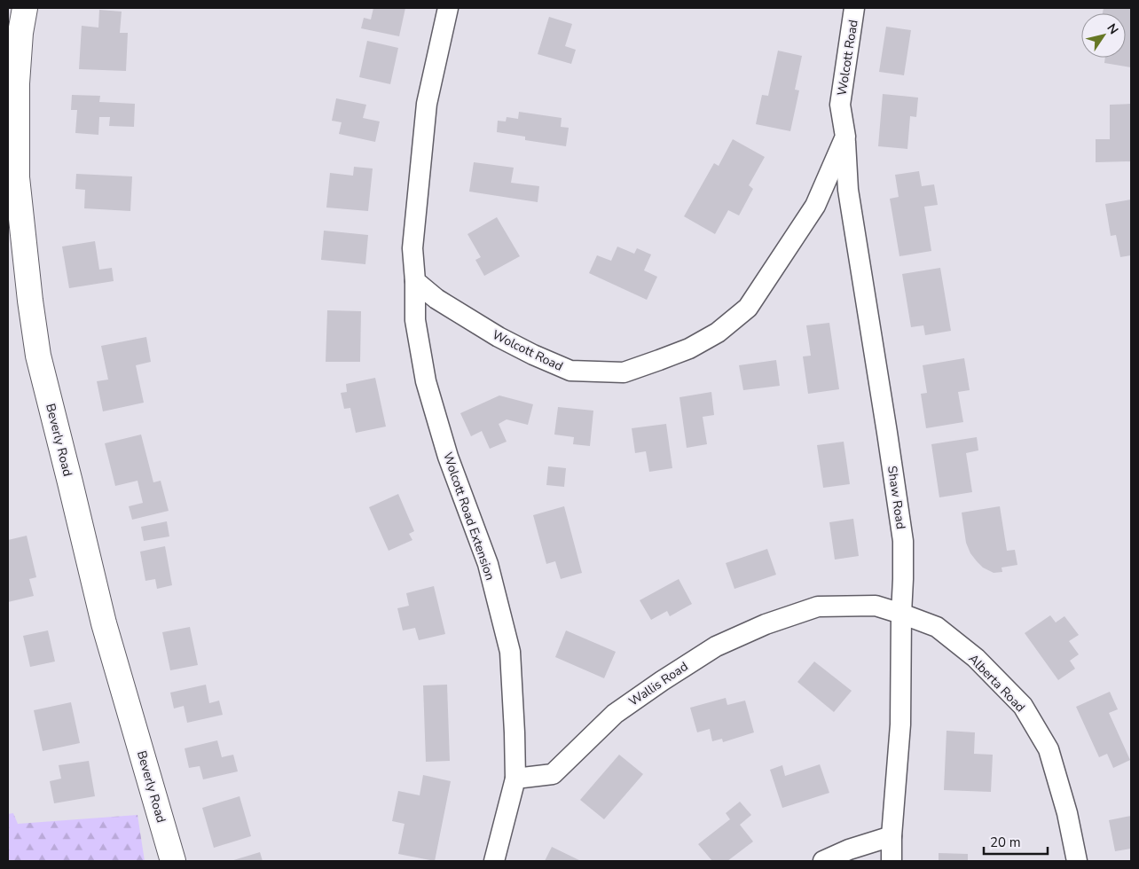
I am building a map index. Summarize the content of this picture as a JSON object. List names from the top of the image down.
{
  "streets": {
    "street": [
      "Wolcott Road",
      "Beverly Road",
      "Shaw Road",
      "Wolcott Road Extension",
      "Alberta Road",
      "Wallis Road"
    ]
  },
  "crossings": [
    ["Wolcott Road", "Shaw Road"],
    ["Wolcott Road", "Wolcott Road Extension"],
    ["Shaw Road", "Alberta Road"],
    ["Shaw Road", "Wallis Road"],
    ["Wolcott Road Extension", "Wallis Road"],
    ["Alberta Road", "Wallis Road"]
  ],
  "scale_bar": "20 m",
  "north": "top right"
}
